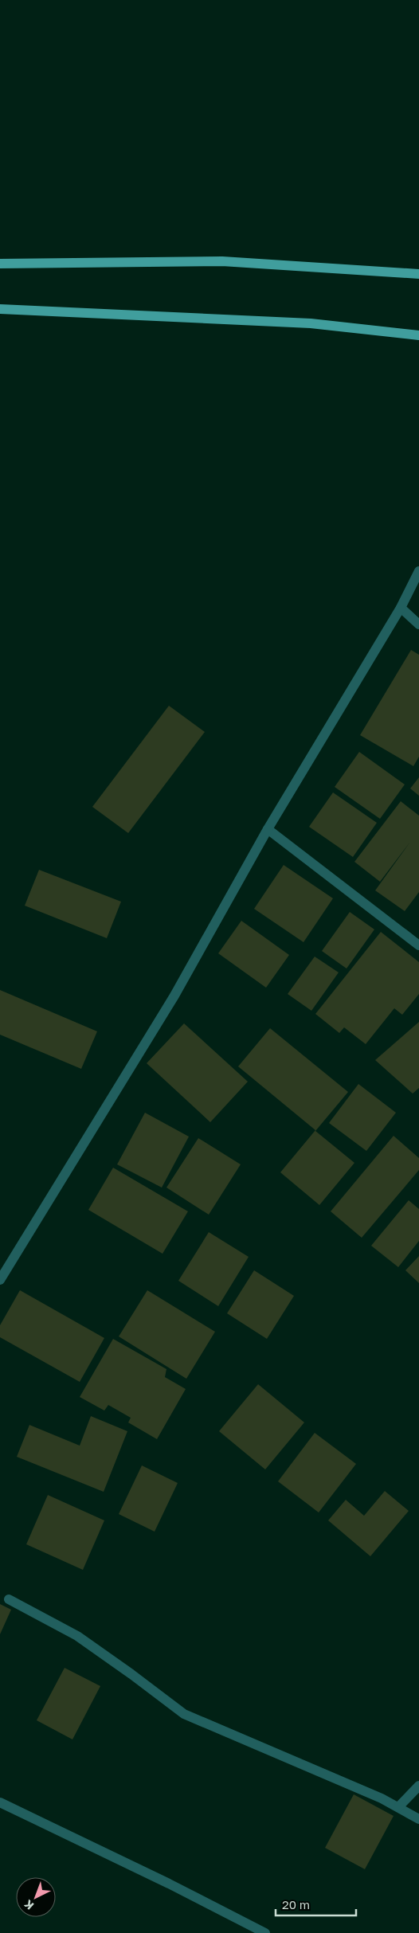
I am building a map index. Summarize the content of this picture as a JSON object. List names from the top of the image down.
{
  "scale_bar": "20 m",
  "north": "bottom left"
}
